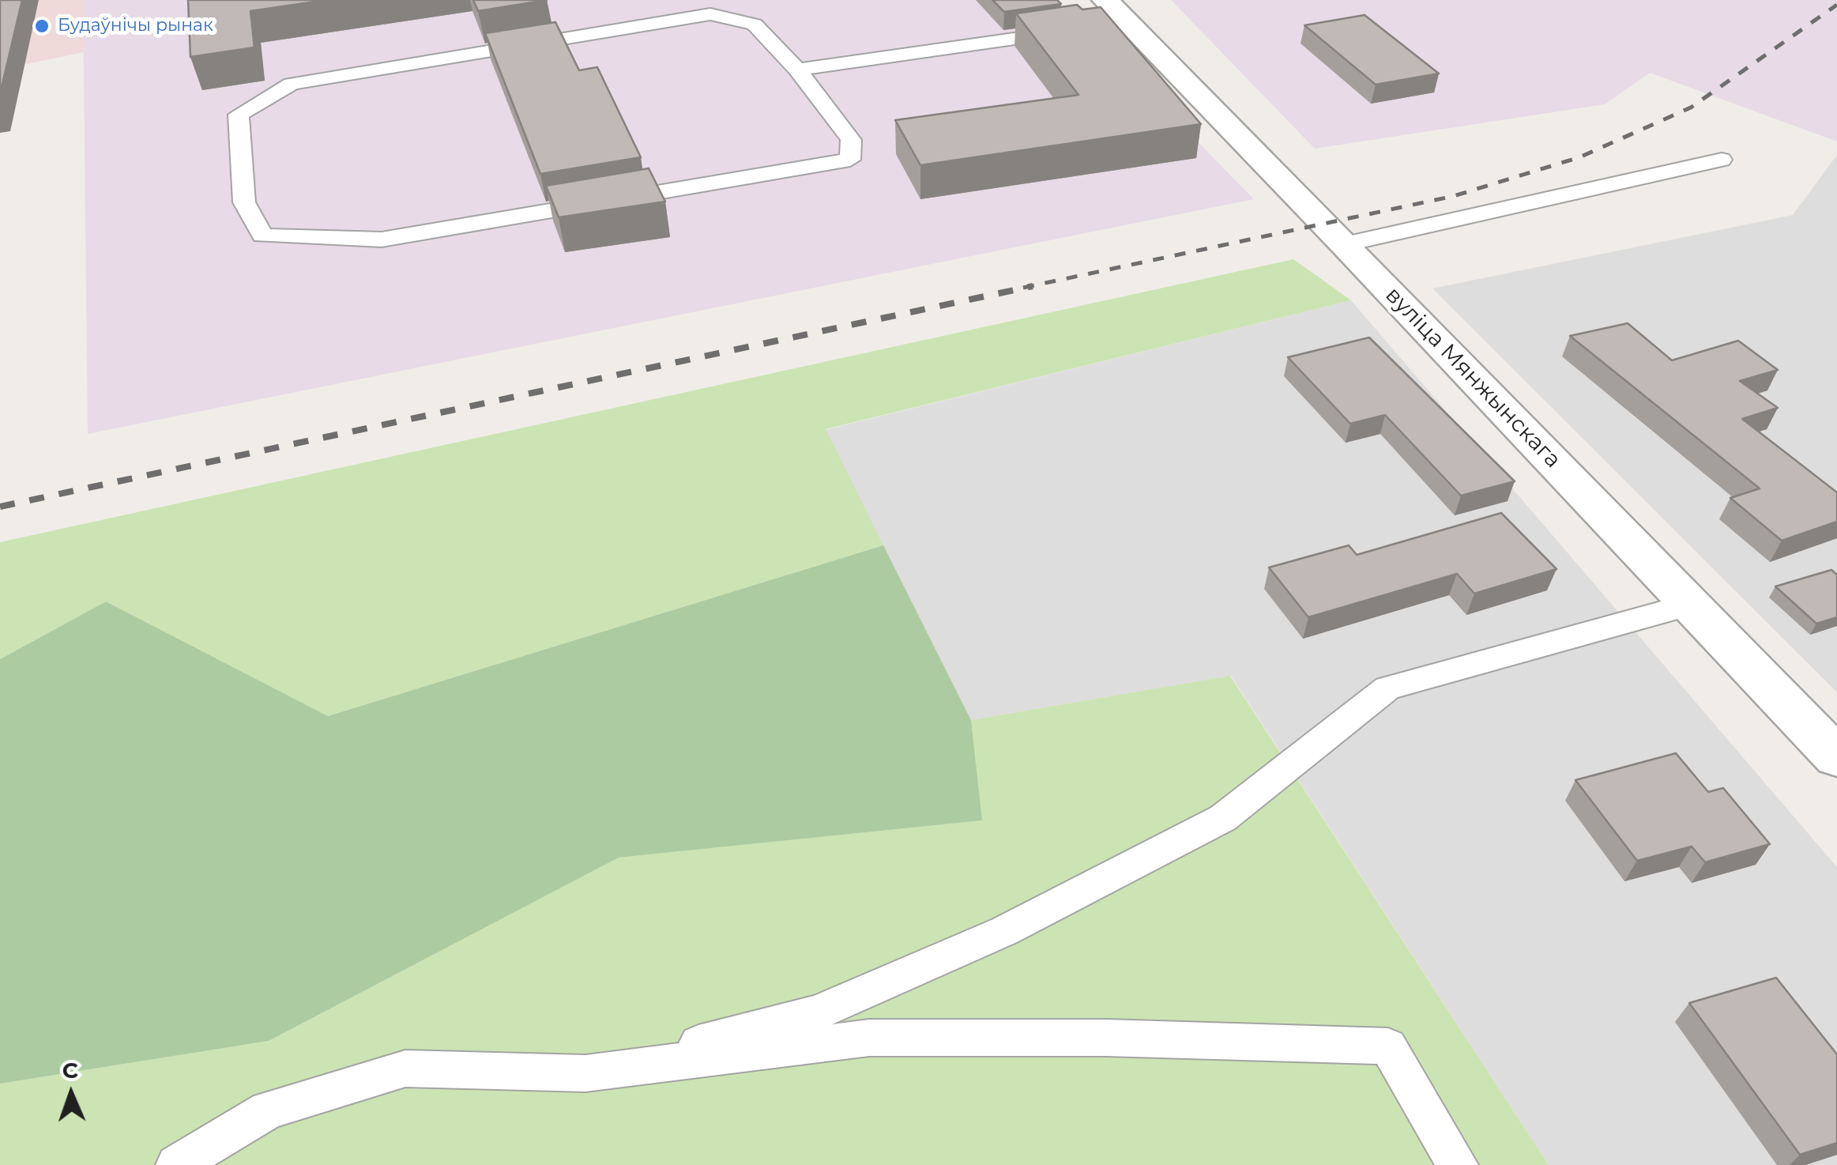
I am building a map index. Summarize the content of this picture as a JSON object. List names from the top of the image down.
{
  "streets": {
    "street": ["вуліца Мянжынскага"]
  },
  "places": ["Будаўнічы рынак"],
  "north": "top"
}
